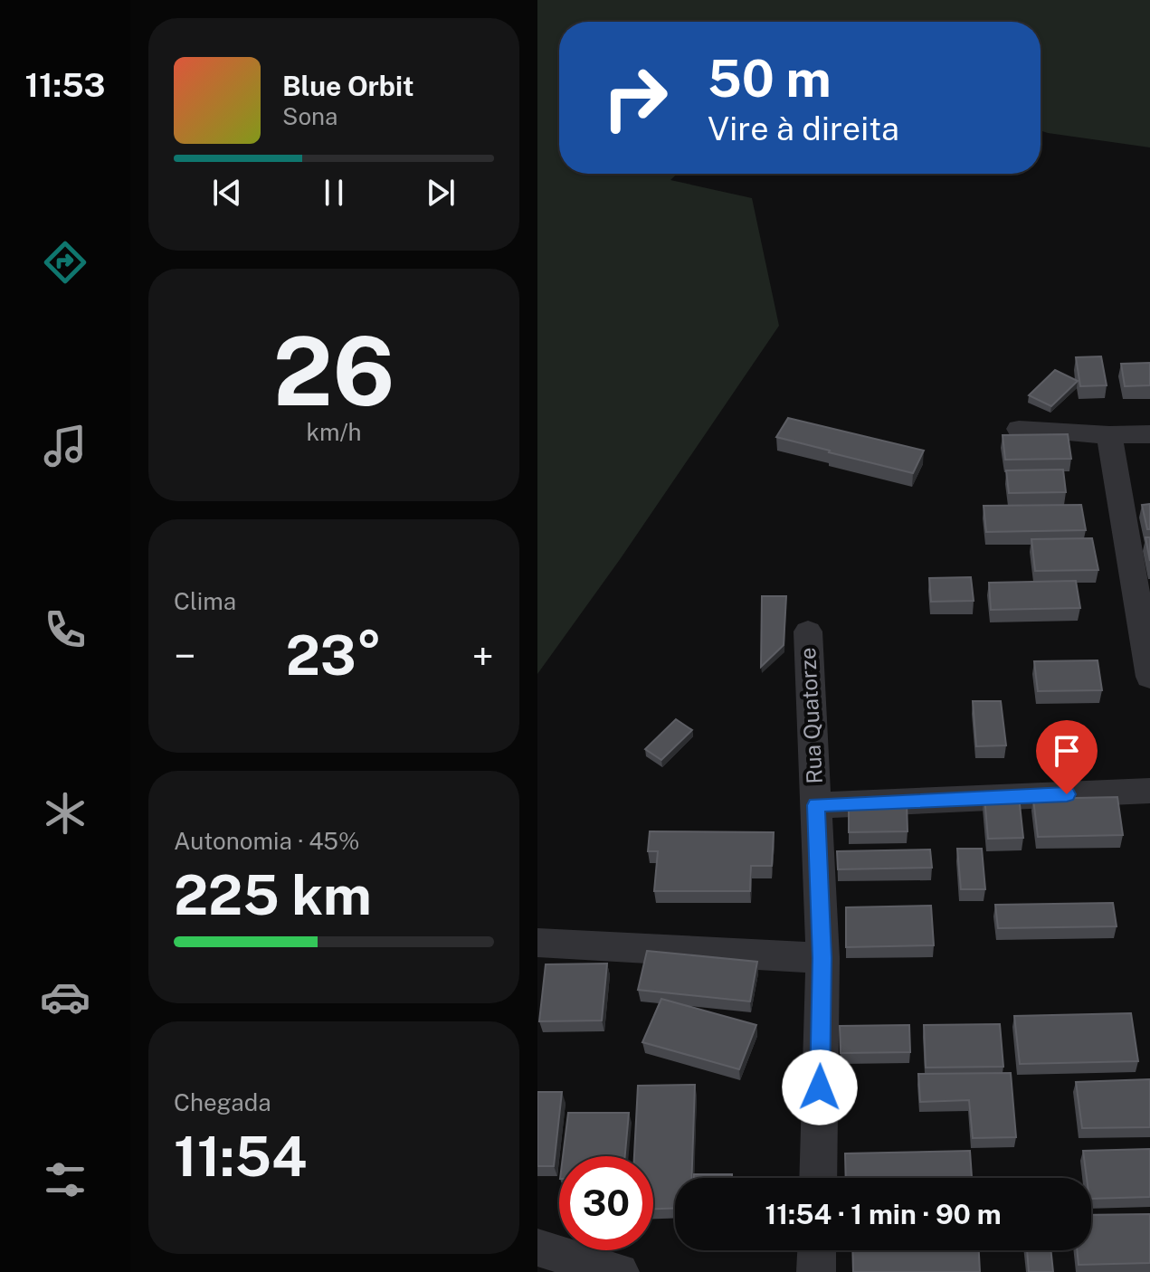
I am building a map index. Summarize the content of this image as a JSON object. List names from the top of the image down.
{
  "streets": {
    "street": ["Rua Quatorze"]
  },
  "page": {
    "tabs": "11:53",
    "turn": ["50 m", "Vire à direita"],
    "song": ["Blue Orbit", "Sona"],
    "tile": [
      ["26", "km/h"],
      "Clima",
      ["Autonomia · 45%", "225 km"],
      ["Chegada", "11:54"]
    ],
    "heat": ["−", "23°", "+"],
    "limit": "30",
    "trip": "11:54 · 1 min · 90 m"
  }
}
